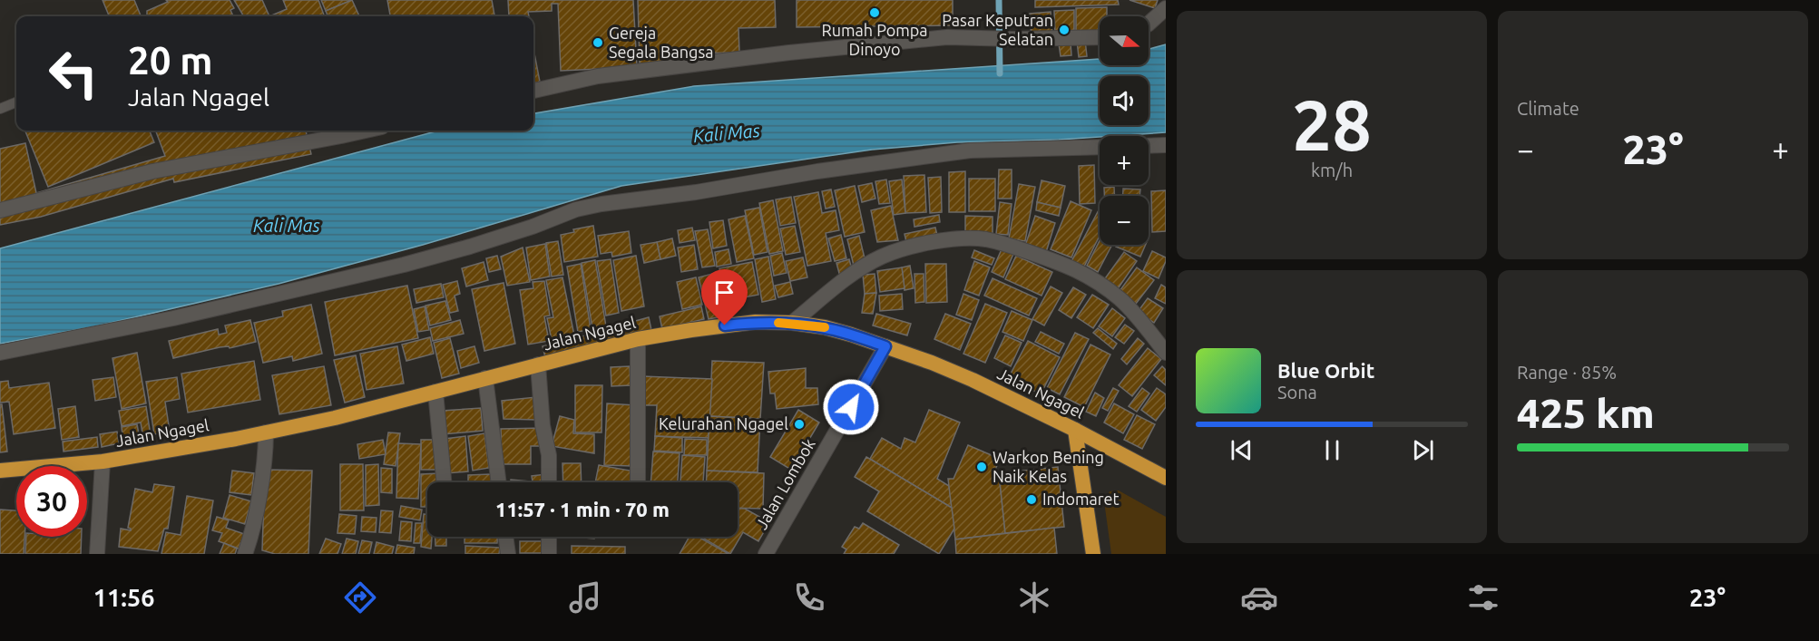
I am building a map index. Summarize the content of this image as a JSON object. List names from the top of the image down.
{
  "streets": {
    "highway": ["Jalan Ngagel"],
    "street": ["Jalan Lombok"]
  },
  "crossings": [
    ["Jalan Ngagel", "Jalan Lombok"]
  ],
  "water": ["Kali Mas"],
  "places": [
    "Rumah Pompa Dinoyo",
    "Pasar Keputran Selatan",
    "Gereja Segala Bangsa",
    "Kelurahan Ngagel",
    "Warkop Bening Naik Kelas",
    "Indomaret"
  ],
  "north": "right",
  "page": {
    "tile": [
      ["28", "km/h"],
      "Climate",
      ["Range · 85%", "425 km"]
    ],
    "map_buttons": ["+", "−"],
    "turn": ["20 m", "Jalan Ngagel"],
    "heat": ["−", "23°", "+"],
    "song": ["Blue Orbit", "Sona"],
    "limit": "30",
    "trip": "11:57 · 1 min · 70 m",
    "tabs": ["11:56", "23°"]
  }
}
